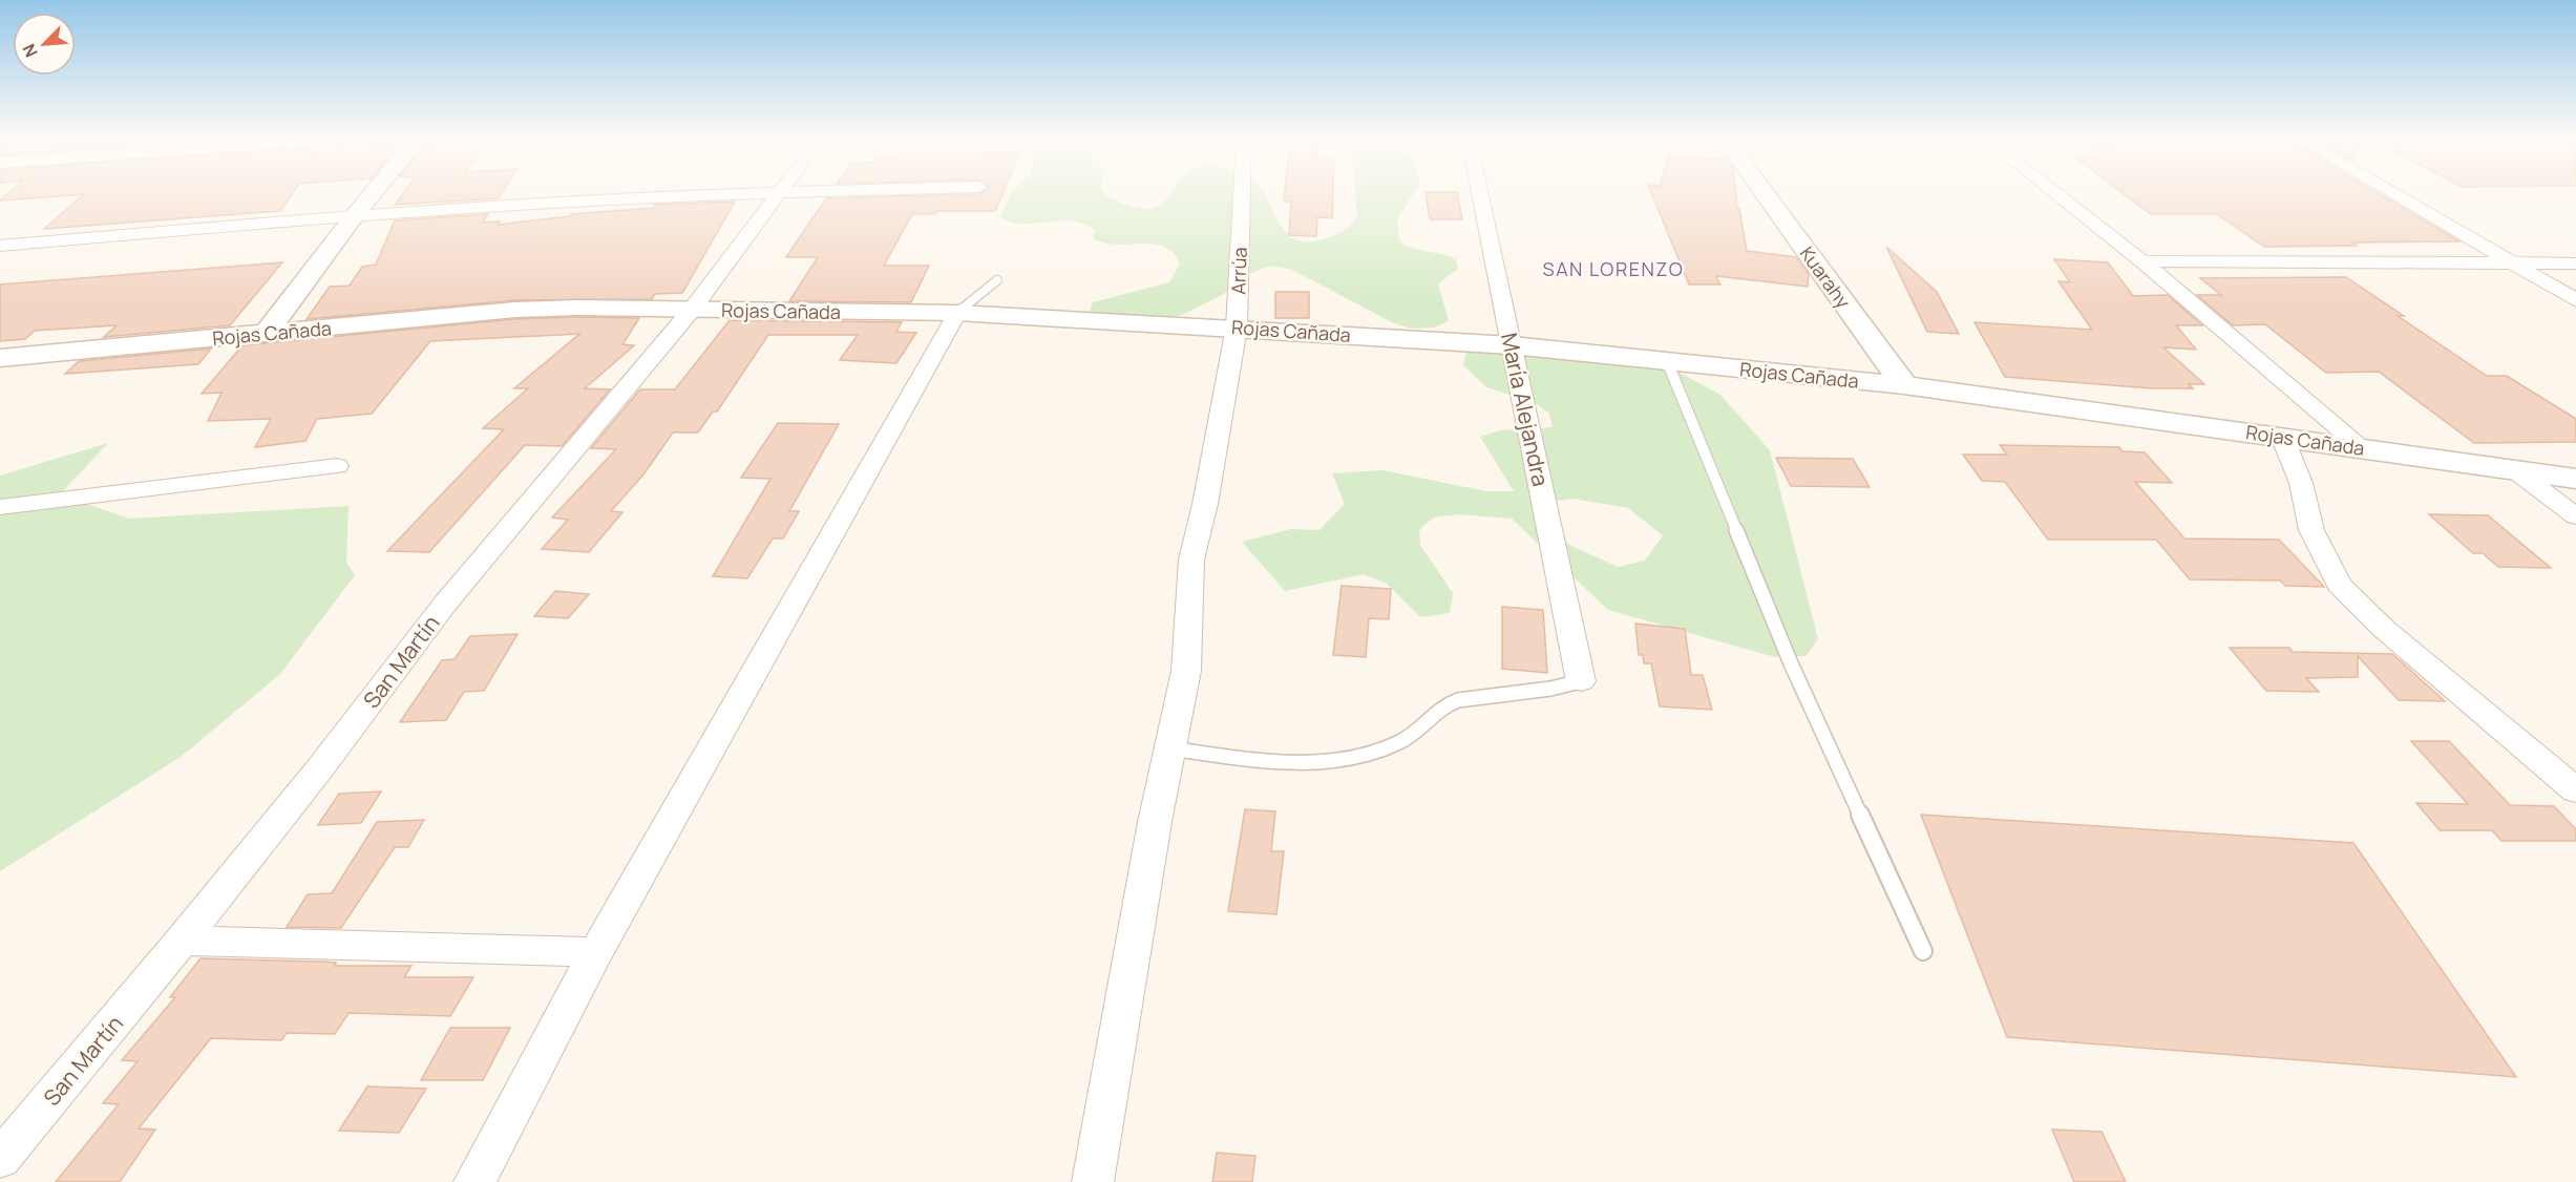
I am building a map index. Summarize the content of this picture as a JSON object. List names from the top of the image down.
{
  "streets": {
    "main road": ["Kuarahy", "Rojas Cañada"],
    "street": ["Arrúa", "María Alejandra", "San Martín"]
  },
  "crossings": [
    ["Arrúa", "Rojas Cañada"],
    ["Kuarahy", "Rojas Cañada"],
    ["Rojas Cañada", "María Alejandra"],
    ["Rojas Cañada", "San Martín"]
  ],
  "districts": ["SAN LORENZO"],
  "north": "bottom left"
}
